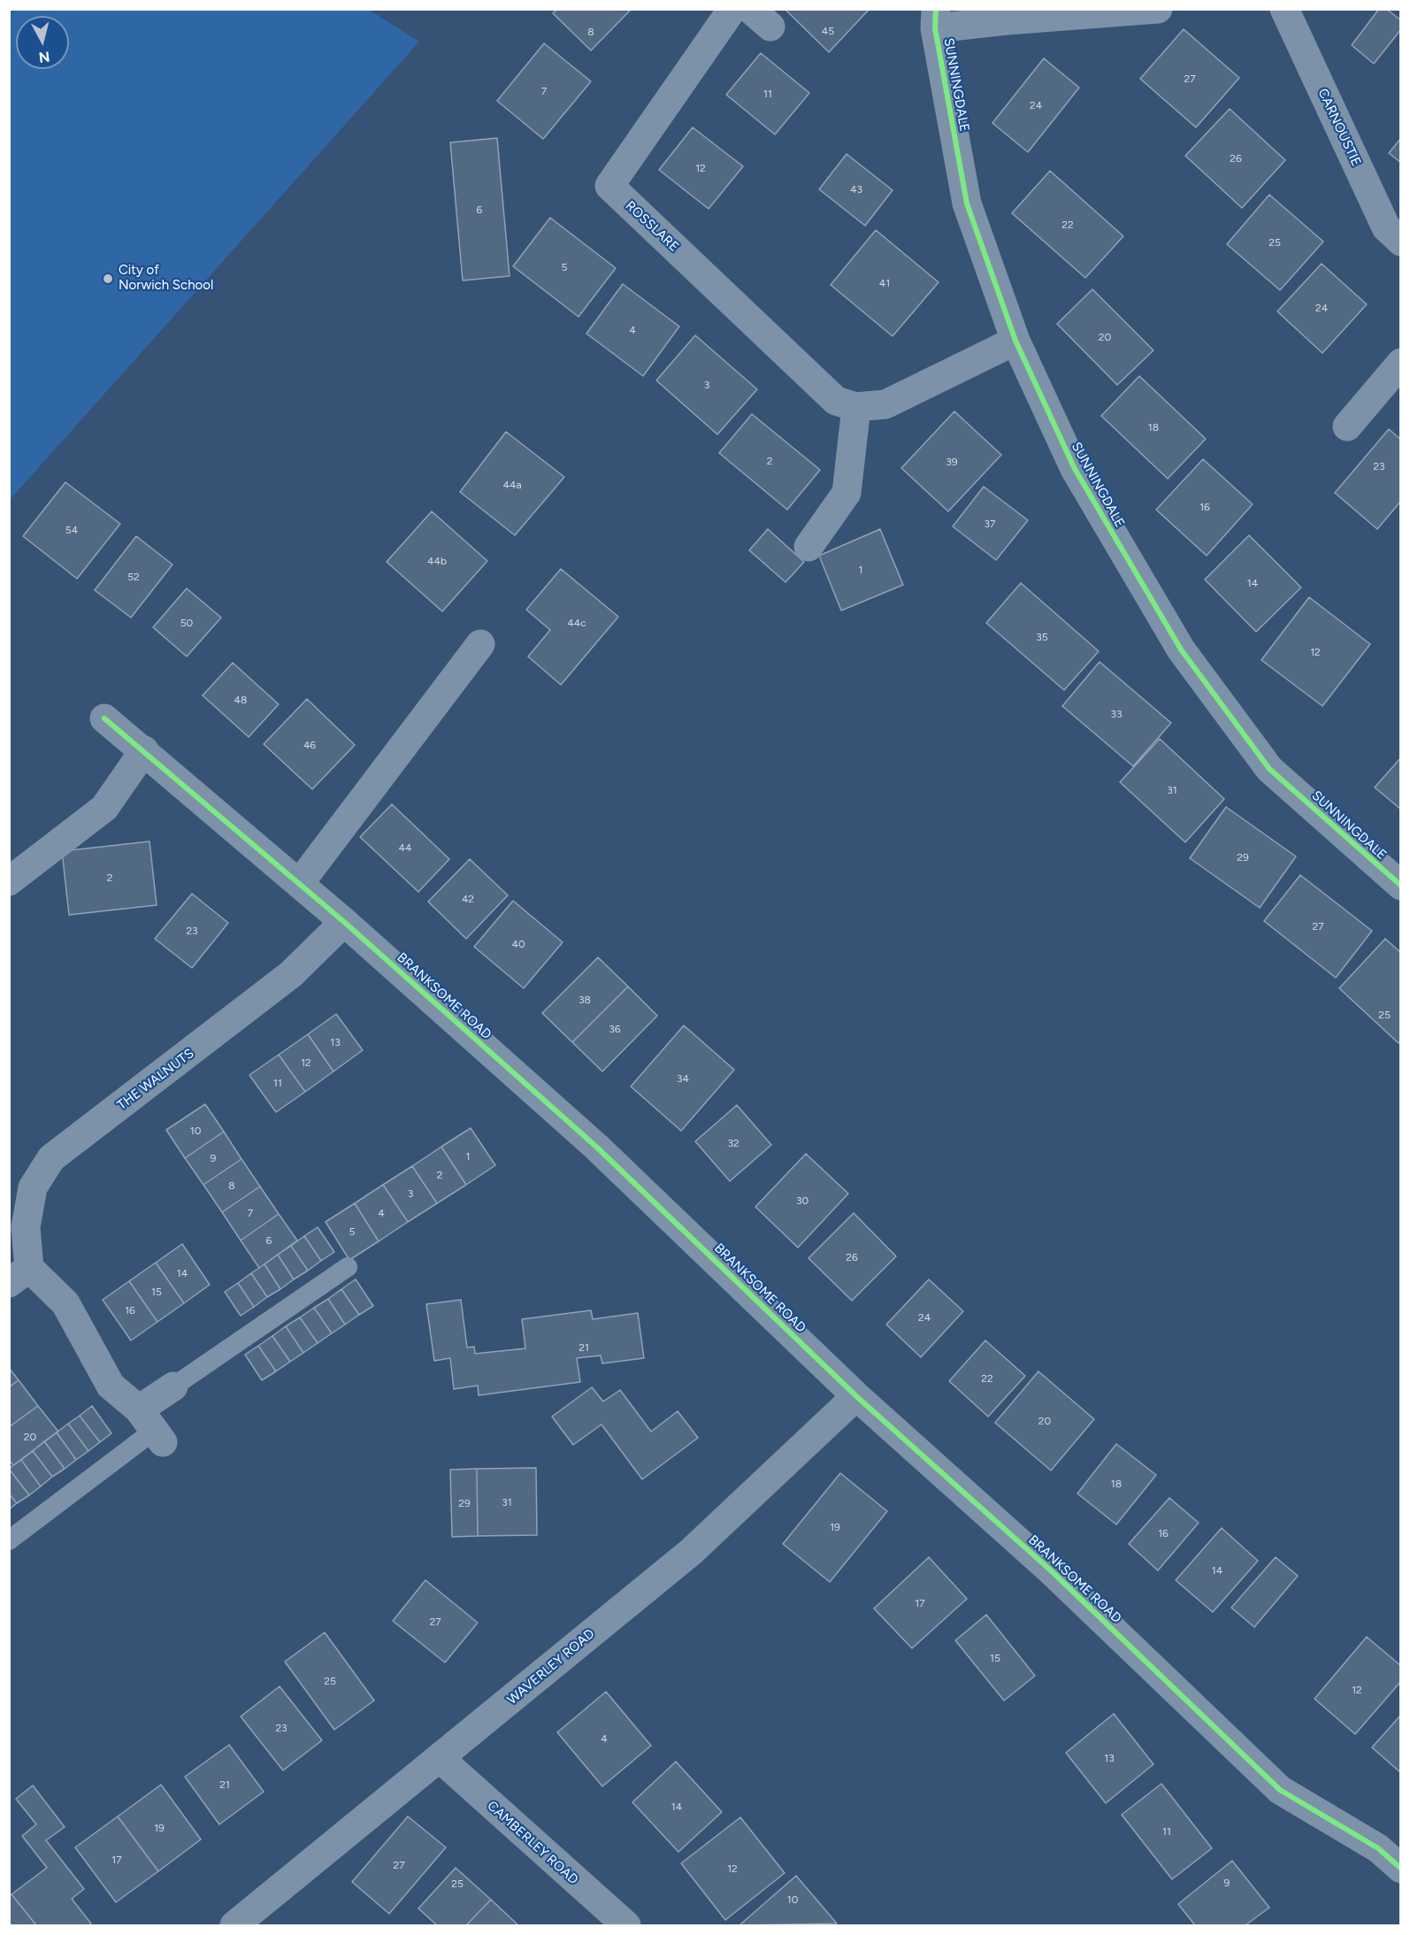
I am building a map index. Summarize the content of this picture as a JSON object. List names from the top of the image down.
{
  "streets": {
    "street": [
      "SUNNINGDALE",
      "CARNOUSTIE",
      "ROSSLARE",
      "BRANKSOME ROAD",
      "THE WALNUTS",
      "WAVERLEY ROAD",
      "CAMBERLEY ROAD"
    ]
  },
  "crossings": [
    ["SUNNINGDALE", "ROSSLARE"],
    ["BRANKSOME ROAD", "THE WALNUTS"],
    ["BRANKSOME ROAD", "WAVERLEY ROAD"],
    ["WAVERLEY ROAD", "CAMBERLEY ROAD"]
  ],
  "places": ["City of Norwich School"],
  "house_numbers": [
    "45",
    "8",
    "27",
    "7",
    "11",
    "24",
    "26",
    "12",
    "43",
    "6",
    "22",
    "25",
    "5",
    "41",
    "24",
    "4",
    "20",
    "3",
    "18",
    "2",
    "39",
    "23",
    "44a",
    "16",
    "37",
    "54",
    "44b",
    "1",
    "52",
    "14",
    "50",
    "44c",
    "35",
    "12",
    "48",
    "33",
    "46",
    "31",
    "44",
    "29",
    "2",
    "42",
    "27",
    "23",
    "40",
    "38",
    "25",
    "36",
    "13",
    "12",
    "34",
    "11",
    "10",
    "32",
    "1",
    "9",
    "2",
    "8",
    "3",
    "30",
    "7",
    "4",
    "5",
    "6",
    "26",
    "14",
    "15",
    "16",
    "24",
    "21",
    "22",
    "20",
    "20",
    "18",
    "31",
    "29",
    "19",
    "16",
    "14",
    "17",
    "27",
    "15",
    "25",
    "12",
    "23",
    "4",
    "13",
    "21",
    "14",
    "19",
    "11",
    "17",
    "27",
    "12",
    "9",
    "25",
    "10"
  ],
  "north": "bottom"
}
